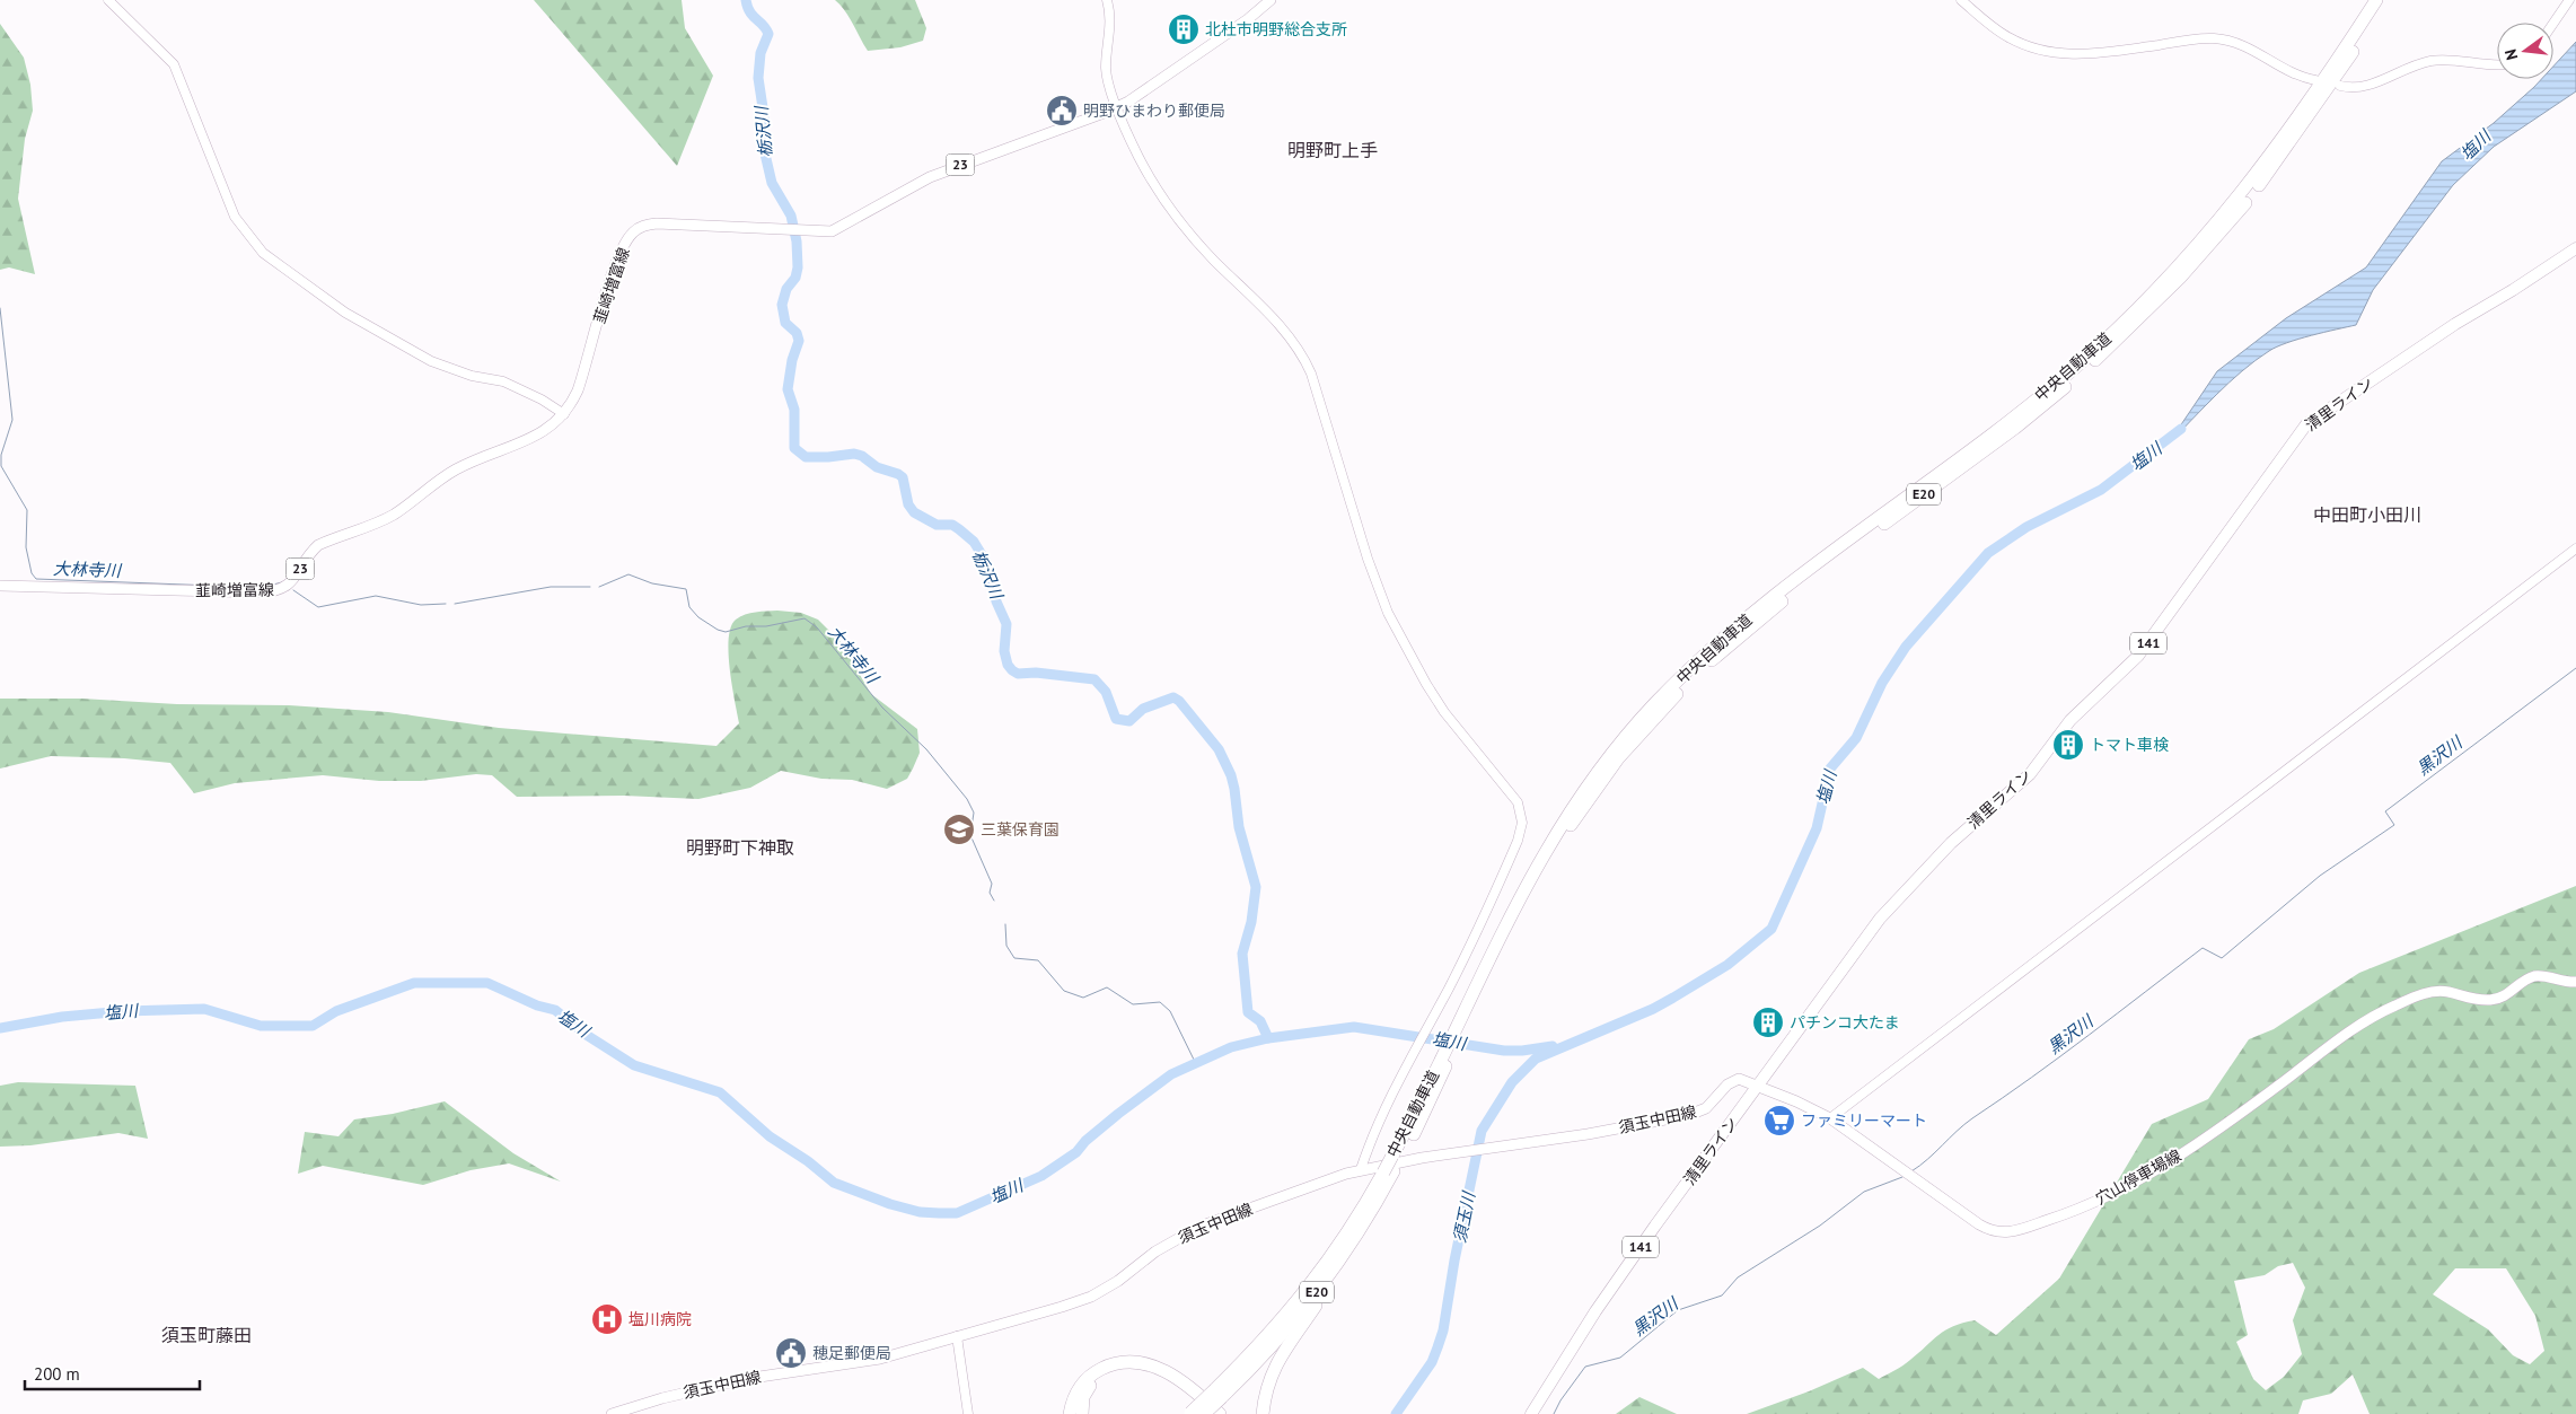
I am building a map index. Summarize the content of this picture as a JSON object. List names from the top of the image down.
{
  "streets": {
    "highway": [
      "中央自動車道",
      "清里ライン",
      "E20",
      "141"
    ],
    "main road": [
      "23",
      "韮崎増富線",
      "須玉中田線",
      "穴山停車場線"
    ]
  },
  "crossings": [
    ["清里ライン", "須玉中田線"],
    ["清里ライン", "穴山停車場線"],
    ["須玉中田線", "穴山停車場線"]
  ],
  "districts": [
    "明野町上手",
    "中田町小田川",
    "明野町下神取",
    "須玉町藤田"
  ],
  "water": [
    "栃沢川",
    "塩川",
    "大林寺川",
    "黒沢川",
    "須玉川"
  ],
  "places": {
    "building": ["北杜市明野総合支所", "トマト車検", "パチンコ大たま"],
    "public building": ["明野ひまわり郵便局", "穂足郵便局"],
    "school or university": ["三葉保育園"],
    "supermarket": ["ファミリーマート"],
    "hospital": ["塩川病院"]
  },
  "scale_bar": "200 m",
  "north": "left"
}
